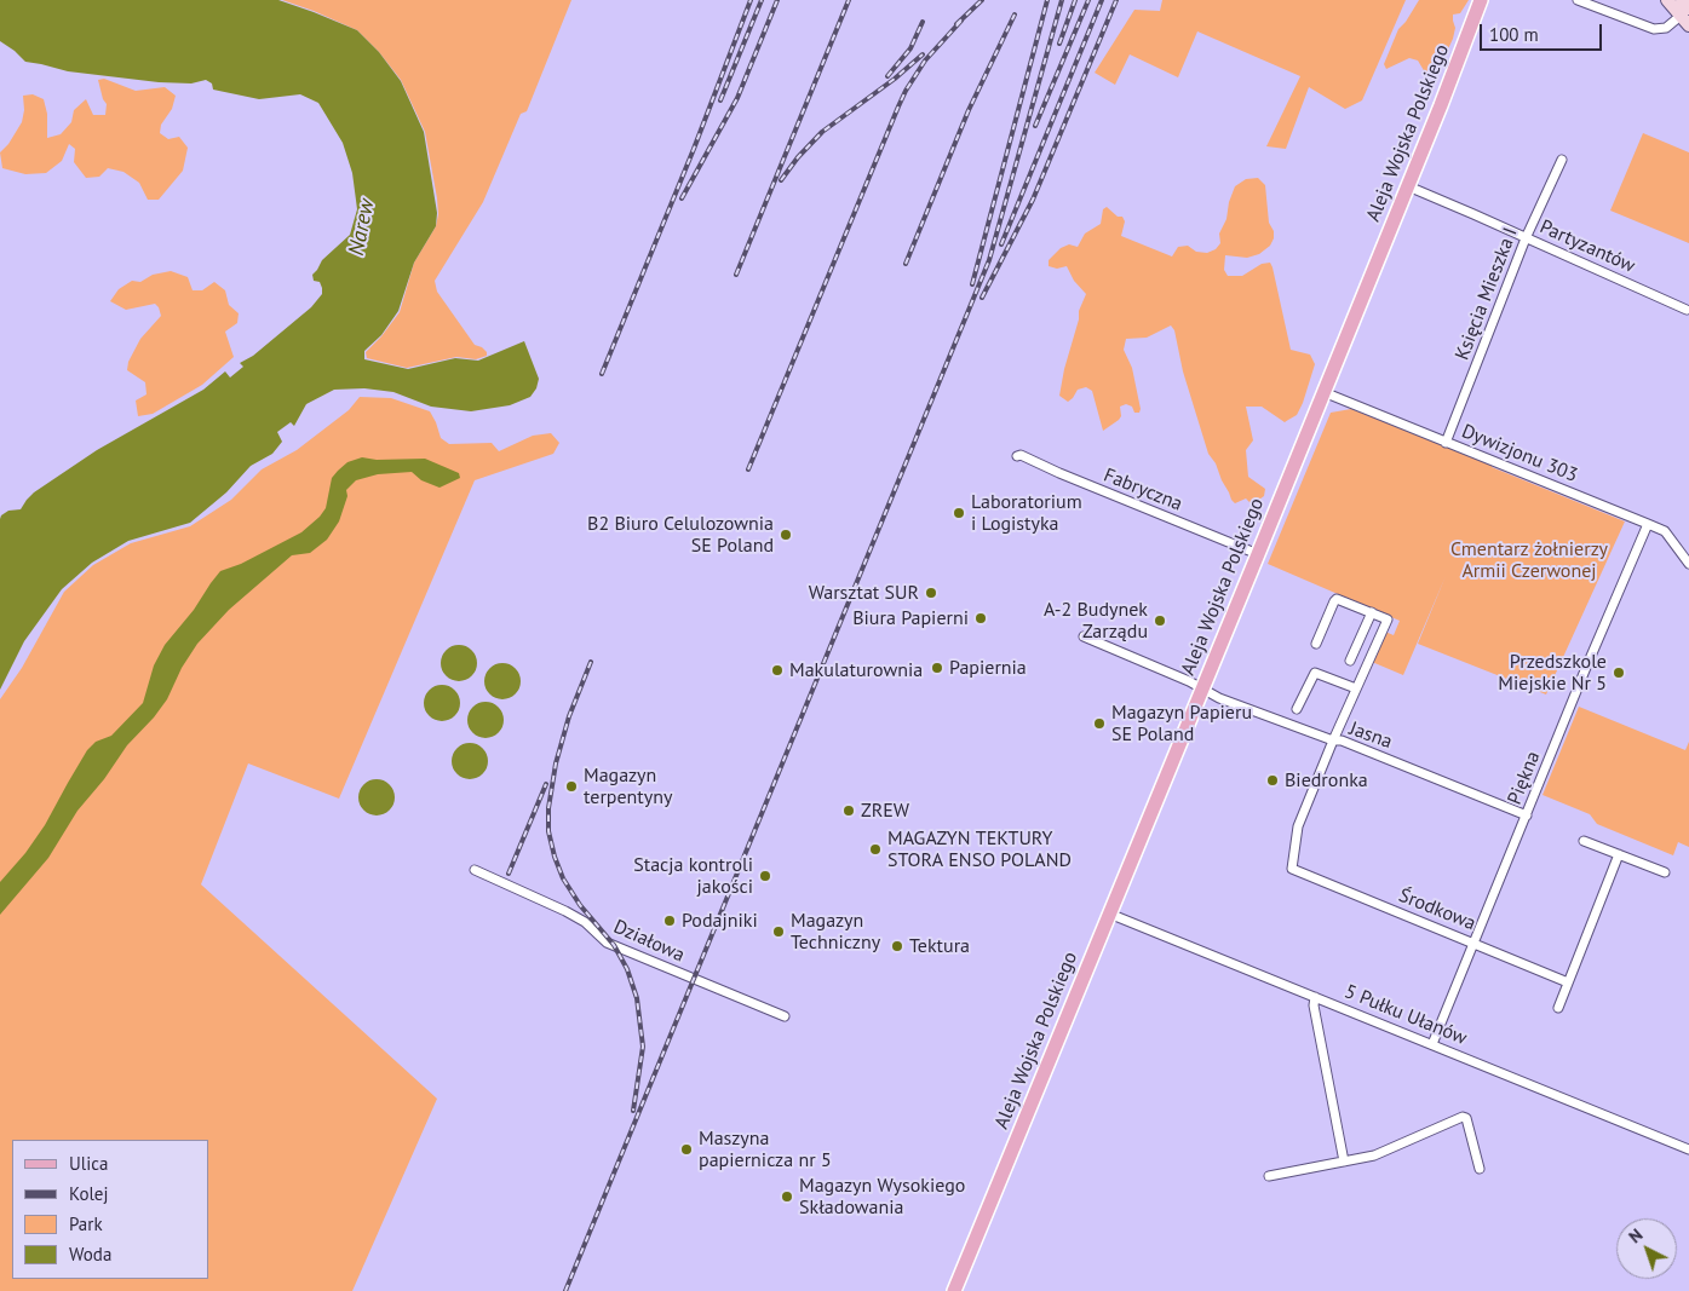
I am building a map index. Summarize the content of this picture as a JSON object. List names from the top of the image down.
{
  "streets": {
    "main road": ["Aleja Wojska Polskiego"],
    "street": [
      "Partyzantów",
      "Księcia Mieszka I",
      "Dywizjonu 303",
      "Fabryczna",
      "Jasna",
      "Piękna",
      "Środkowa",
      "Działowa",
      "5 Pułku Ułanów"
    ]
  },
  "crossings": [
    ["Aleja Wojska Polskiego", "Partyzantów"],
    ["Aleja Wojska Polskiego", "Dywizjonu 303"],
    ["Aleja Wojska Polskiego", "Fabryczna"],
    ["Aleja Wojska Polskiego", "Jasna"],
    ["Aleja Wojska Polskiego", "5 Pułku Ułanów"],
    ["Partyzantów", "Księcia Mieszka I"],
    ["Księcia Mieszka I", "Dywizjonu 303"],
    ["Dywizjonu 303", "Piękna"],
    ["Jasna", "Piękna"],
    ["Jasna", "Środkowa"],
    ["Piękna", "Środkowa"],
    ["Piękna", "5 Pułku Ułanów"]
  ],
  "water": ["Narew"],
  "parks": ["Cmentarz żołnierzy Armii Czerwonej"],
  "places": [
    "Laboratorium i Logistyka",
    "B2 Biuro Celulozownia SE Poland",
    "Warsztat SUR",
    "Biura Papierni",
    "A-2 Budynek Zarządu",
    "Papiernia",
    "Makulaturownia",
    "Przedszkole Miejskie Nr 5",
    "Magazyn Papieru SE Poland",
    "Biedronka",
    "Magazyn terpentyny",
    "ZREW",
    "MAGAZYN TEKTURY STORA ENSO POLAND",
    "Stacja kontroli jakości",
    "Podajniki",
    "Magazyn Techniczny",
    "Tektura",
    "Maszyna papiernicza nr 5",
    "Magazyn Wysokiego Składowania"
  ],
  "legend": [
    "Ulica",
    "Kolej",
    "Park",
    "Woda"
  ],
  "scale_bar": "100 m",
  "north": "top left"
}
